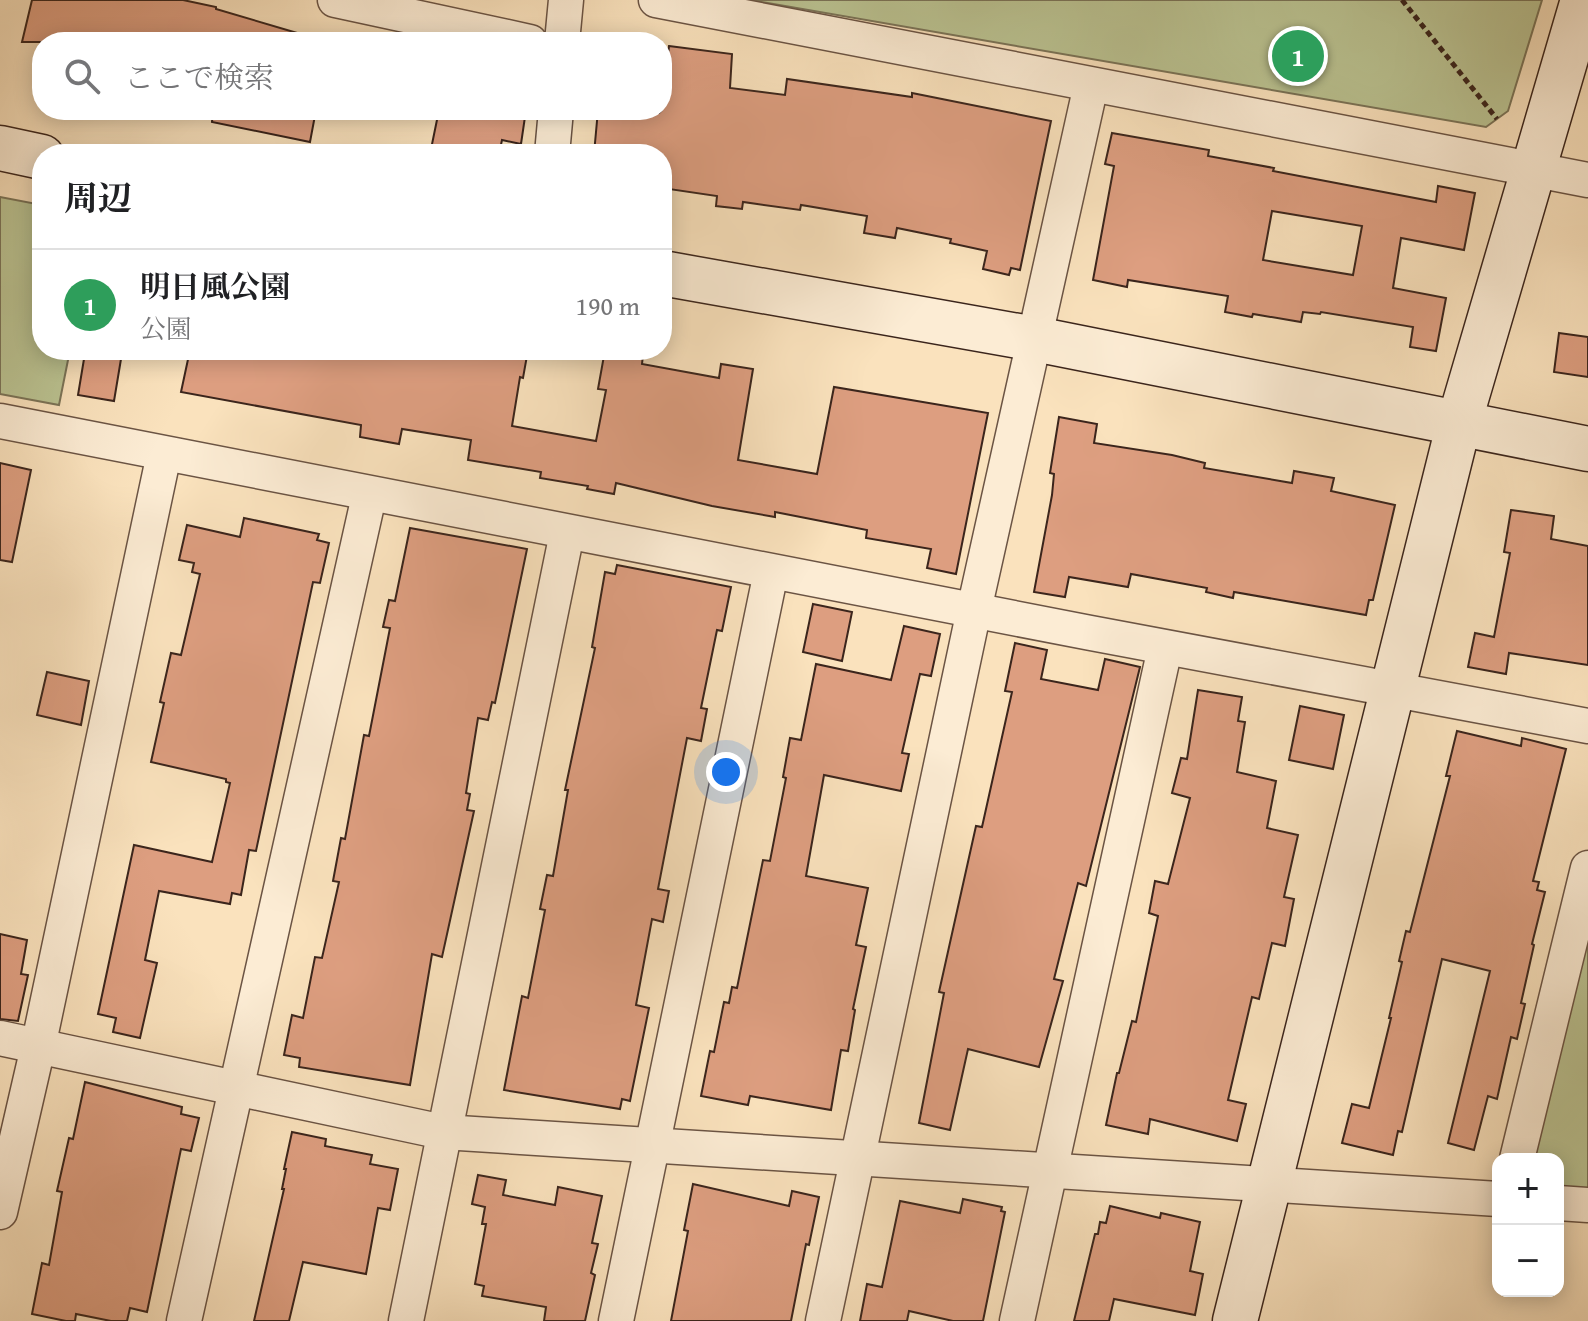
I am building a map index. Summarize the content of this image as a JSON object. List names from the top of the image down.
{
  "page": {
    "pins": "1",
    "search": "ここで検索",
    "heading": "周辺",
    "list": [
      {
        "mark": "1",
        "name": "明日風公園",
        "note": "公園",
        "value": "190 m"
      }
    ],
    "map_buttons": ["+", "−"]
  }
}
